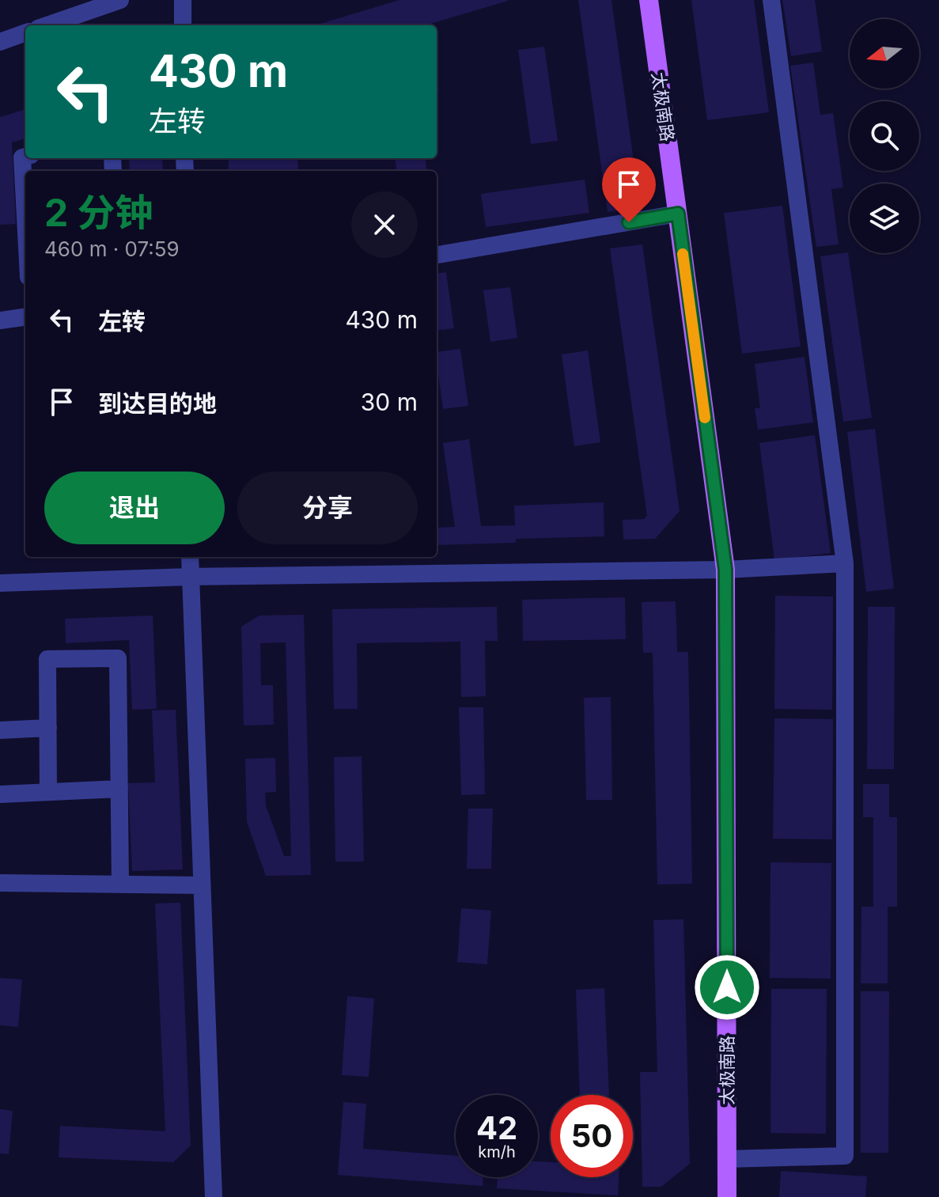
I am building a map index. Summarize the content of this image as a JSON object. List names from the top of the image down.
{
  "streets": {
    "main road": ["太极南路"]
  },
  "north": "left",
  "page": {
    "turn": ["430 m", "左转"],
    "heading": ["2 分钟", "460 m · 07:59"],
    "list": [
      {
        "name": "左转",
        "value": "430 m"
      },
      {
        "name": "到达目的地",
        "value": "30 m"
      }
    ],
    "buttons": ["退出", "分享"],
    "speed": "42 km/h",
    "limit": "50"
  }
}
